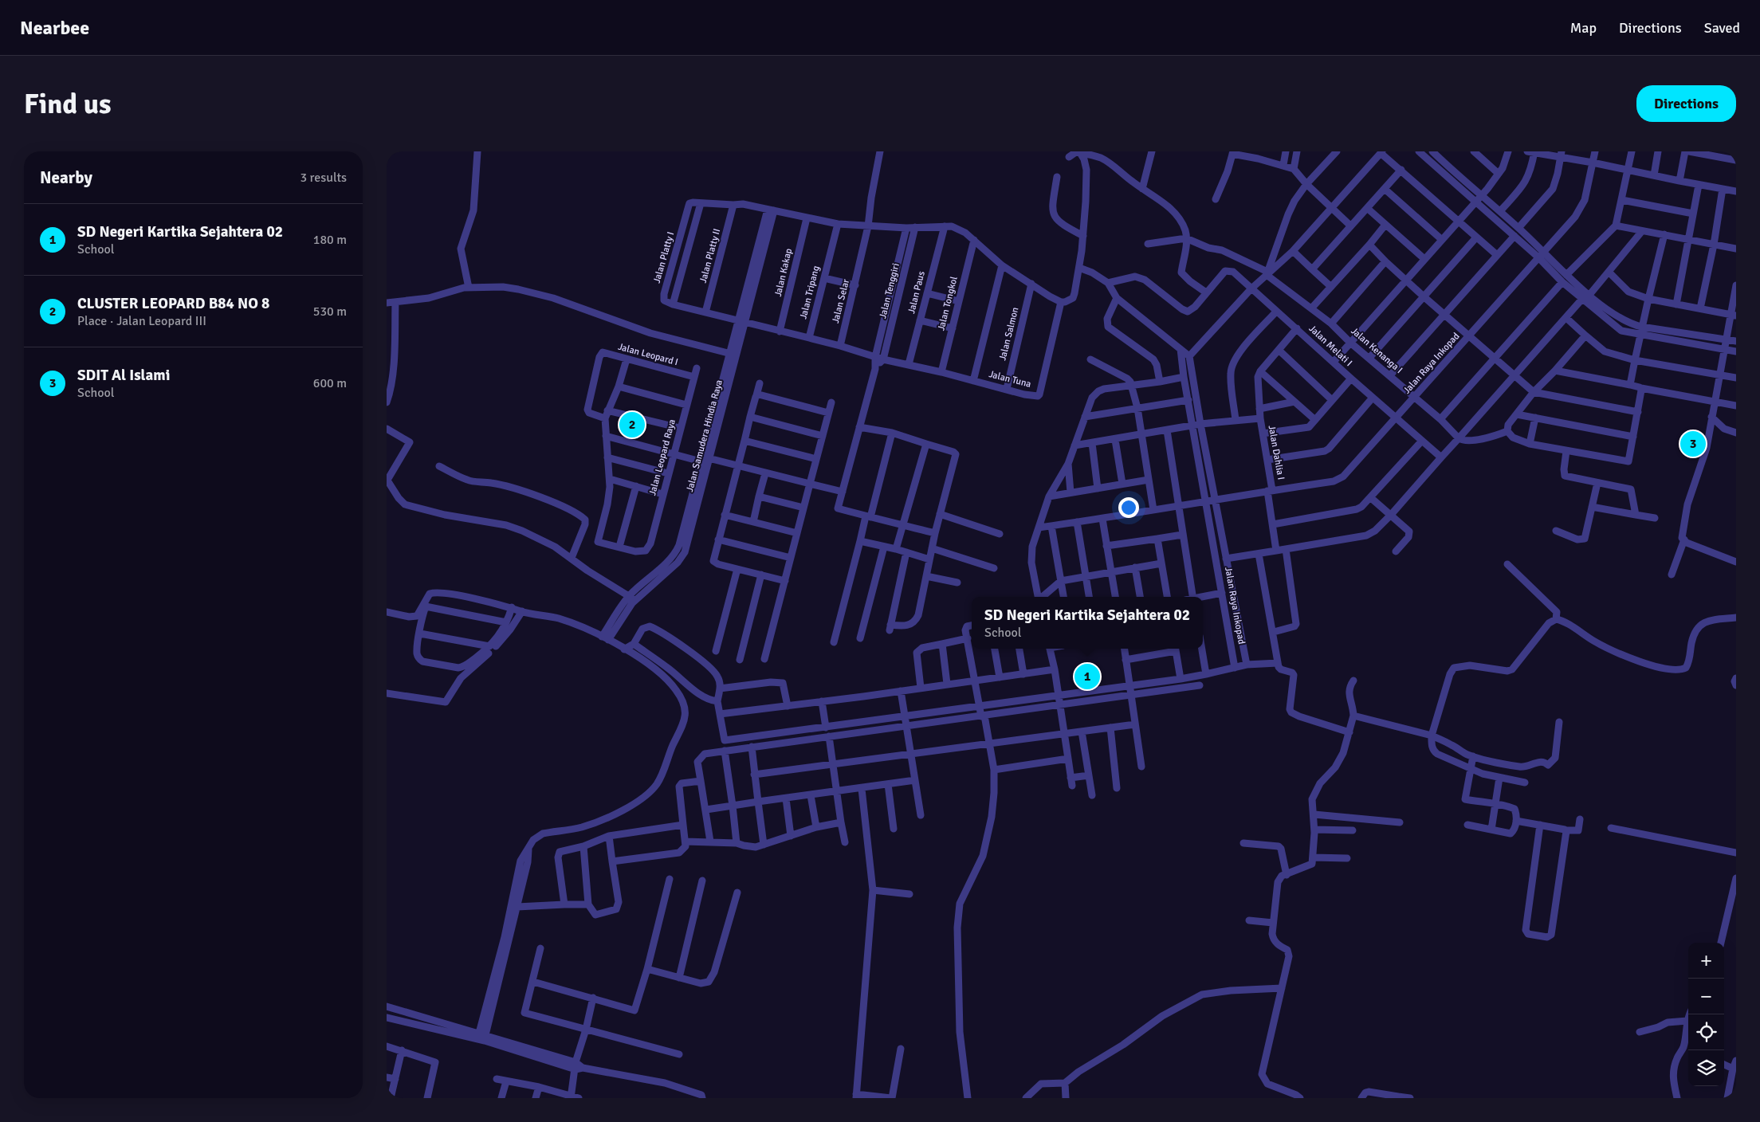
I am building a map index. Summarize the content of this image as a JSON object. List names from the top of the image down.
{
  "streets": {
    "street": [
      "Jalan Platty II",
      "Jalan Platty I",
      "Jalan Kakap",
      "Jalan Tenggiri",
      "Jalan Tripang",
      "Jalan Paus",
      "Jalan Selar",
      "Jalan Tongkol",
      "Jalan Salmon",
      "Jalan Melati I",
      "Jalan Kenanga I",
      "Jalan Leopard I",
      "Jalan Raya Inkopad",
      "Jalan Tuna",
      "Jalan Samudera Hindia Raya",
      "Jalan Dahlia I",
      "Jalan Leopard Raya"
    ]
  },
  "crossings": [
    ["Jalan Tenggiri", "Jalan Tuna"],
    ["Jalan Paus", "Jalan Tuna"],
    ["Jalan Tongkol", "Jalan Tuna"],
    ["Jalan Salmon", "Jalan Tuna"],
    ["Jalan Melati I", "Jalan Raya Inkopad"],
    ["Jalan Kenanga I", "Jalan Raya Inkopad"],
    ["Jalan Leopard I", "Jalan Leopard Raya"],
    ["Jalan Raya Inkopad", "Jalan Dahlia I"]
  ],
  "page": {
    "header": "Nearbee",
    "nav": ["Map", "Directions", "Saved"],
    "buttons": "Directions",
    "title": "Find us",
    "heading": ["Nearby", "3 results"],
    "list": [
      {
        "mark": "1",
        "name": "SD Negeri Kartika Sejahtera 02",
        "note": "School",
        "value": "180 m"
      },
      {
        "mark": "2",
        "name": "CLUSTER LEOPARD B84 NO 8",
        "note": "Place · Jalan Leopard III",
        "value": "530 m"
      },
      {
        "mark": "3",
        "name": "SDIT Al Islami",
        "note": "School",
        "value": "600 m"
      }
    ],
    "pins": ["2", "3", "1"],
    "popup": ["SD Negeri Kartika Sejahtera 02", "School"],
    "map_buttons": ["+", "−"]
  }
}
